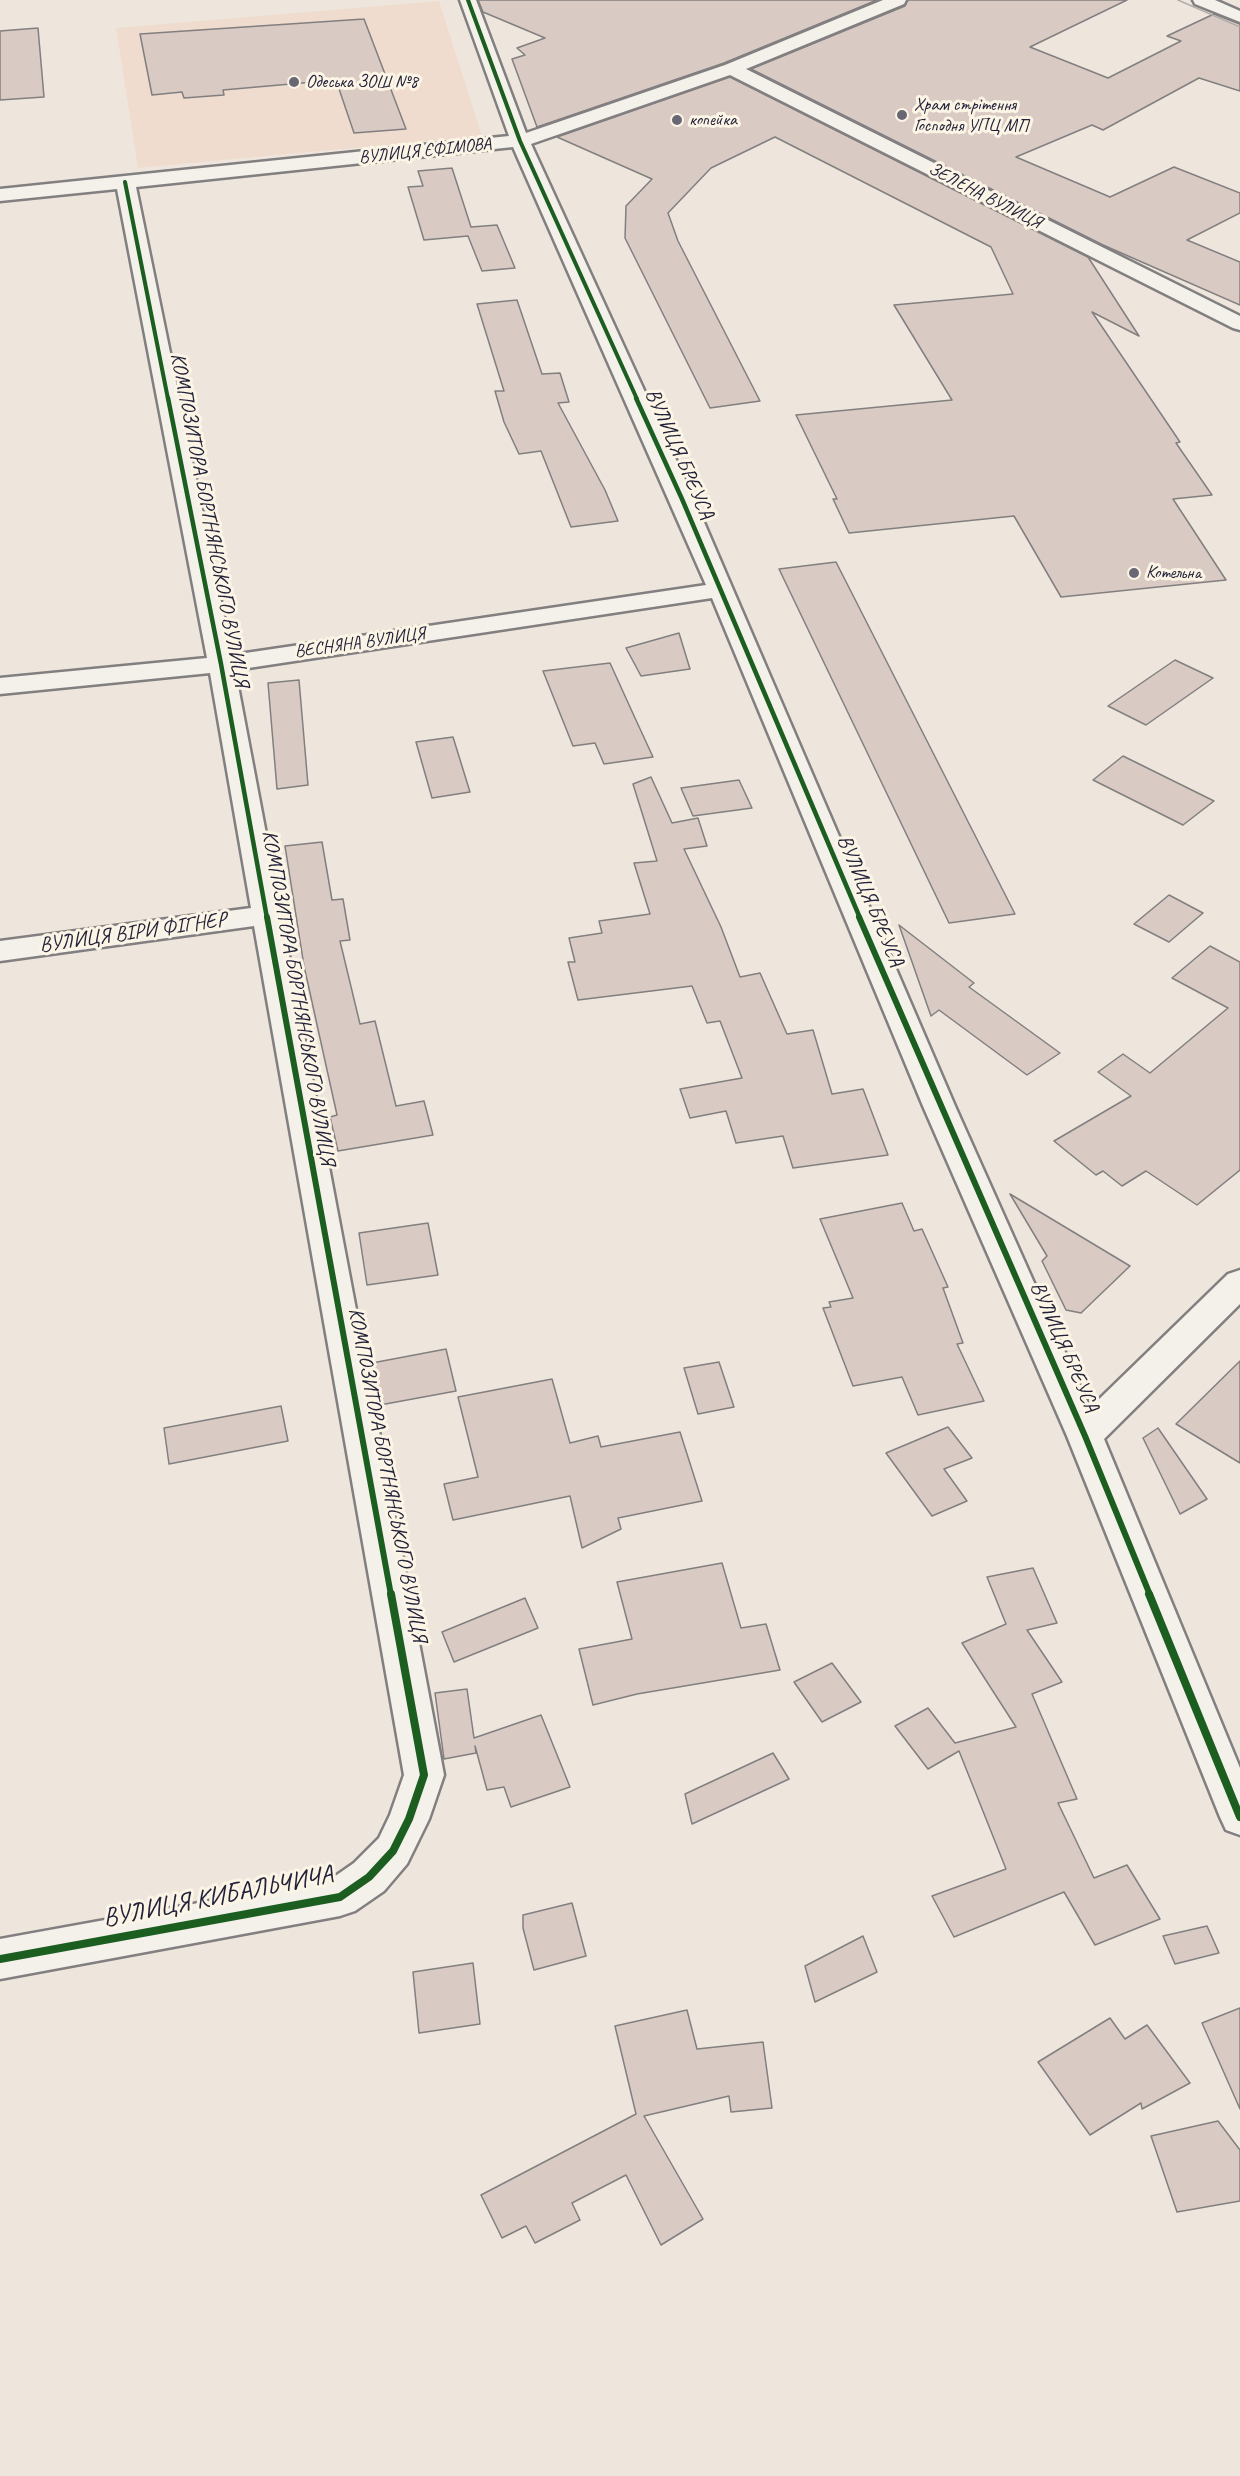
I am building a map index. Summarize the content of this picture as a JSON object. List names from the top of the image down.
{
  "streets": {
    "street": [
      "ВУЛИЦЯ ЄФІМОВА",
      "ЗЕЛЕНА ВУЛИЦЯ",
      "ВУЛИЦЯ БРЕУСА",
      "КОМПОЗИТОРА БОРТНЯНСЬКОГО ВУЛИЦЯ",
      "ВЕСНЯНА ВУЛИЦЯ",
      "ВУЛИЦЯ ВІРИ ФІГНЕР",
      "ВУЛИЦЯ КИБАЛЬЧИЧА"
    ]
  },
  "crossings": [
    ["ВУЛИЦЯ ЄФІМОВА", "ЗЕЛЕНА ВУЛИЦЯ"],
    ["ВУЛИЦЯ ЄФІМОВА", "ВУЛИЦЯ БРЕУСА"],
    ["ВУЛИЦЯ ЄФІМОВА", "КОМПОЗИТОРА БОРТНЯНСЬКОГО ВУЛИЦЯ"],
    ["ВУЛИЦЯ БРЕУСА", "ВЕСНЯНА ВУЛИЦЯ"],
    ["КОМПОЗИТОРА БОРТНЯНСЬКОГО ВУЛИЦЯ", "ВЕСНЯНА ВУЛИЦЯ"],
    ["КОМПОЗИТОРА БОРТНЯНСЬКОГО ВУЛИЦЯ", "ВУЛИЦЯ ВІРИ ФІГНЕР"],
    ["КОМПОЗИТОРА БОРТНЯНСЬКОГО ВУЛИЦЯ", "ВУЛИЦЯ КИБАЛЬЧИЧА"]
  ],
  "places": [
    "Одеська ЗОШ №8",
    "Храм стрітення Господня УПЦ МП",
    "копейка",
    "Котельна"
  ]
}
